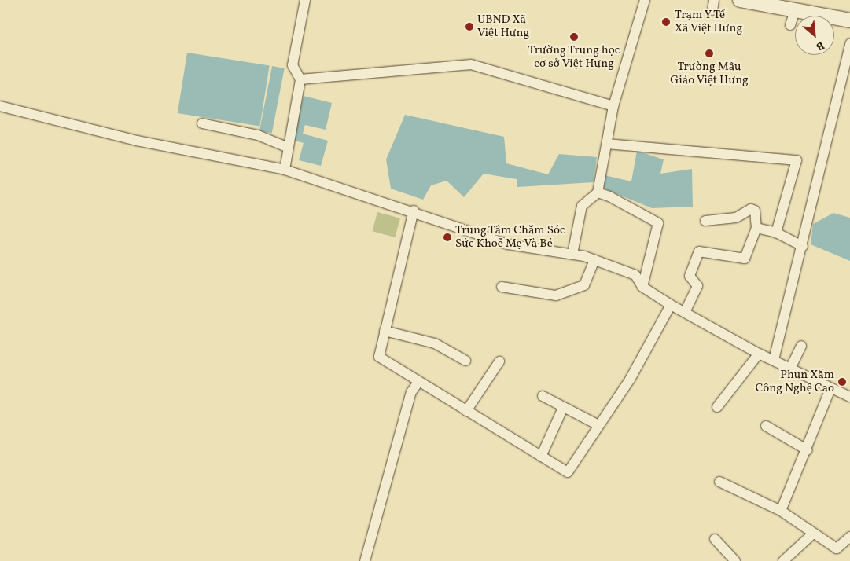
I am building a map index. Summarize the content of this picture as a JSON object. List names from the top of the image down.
{
  "places": [
    "Trạm Y Tế Xã Việt Hưng",
    "UBND Xã Việt Hưng",
    "Trường Trung học cơ sở Việt Hưng",
    "Trường Mẫu Giáo Việt Hưng",
    "Trung Tâm Chăm Sóc Sức Khoẻ Mẹ Và Bé",
    "Phun Xăm Công Nghệ Cao"
  ],
  "north": "bottom right"
}
